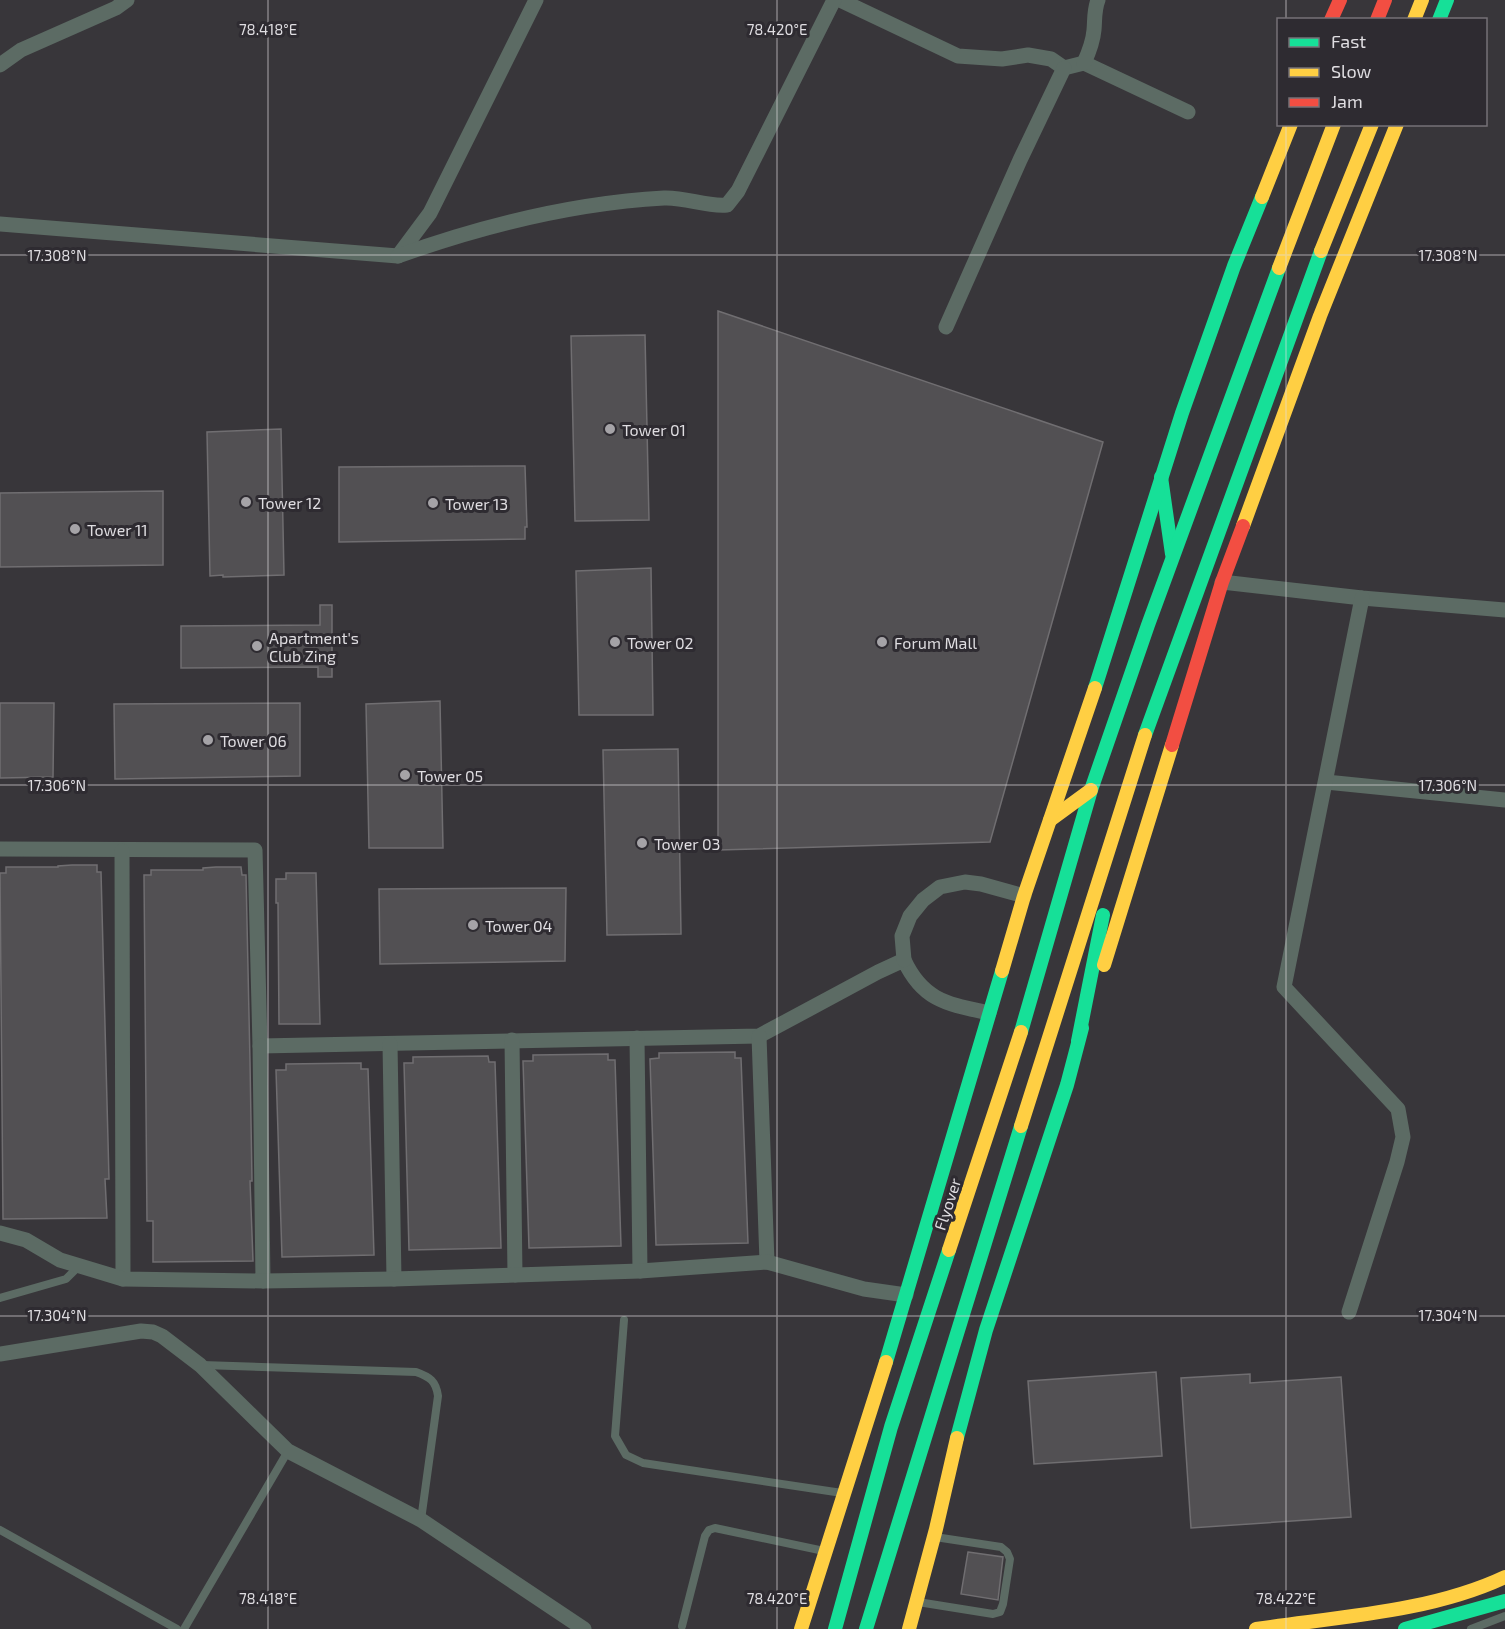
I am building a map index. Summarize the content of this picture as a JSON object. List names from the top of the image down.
{
  "streets": {
    "main road": ["Flyover"]
  },
  "places": [
    "Tower 01",
    "Tower 12",
    "Tower 13",
    "Tower 11",
    "Tower 02",
    "Forum Mall",
    "Apartment's Club Zing",
    "Tower 06",
    "Tower 05",
    "Tower 03",
    "Tower 04"
  ],
  "legend": ["Fast", "Slow", "Jam"],
  "coordinates": [
    "78.418°E",
    "78.420°E",
    "17.308°N",
    "17.306°N",
    "17.304°N",
    "78.422°E"
  ]
}
